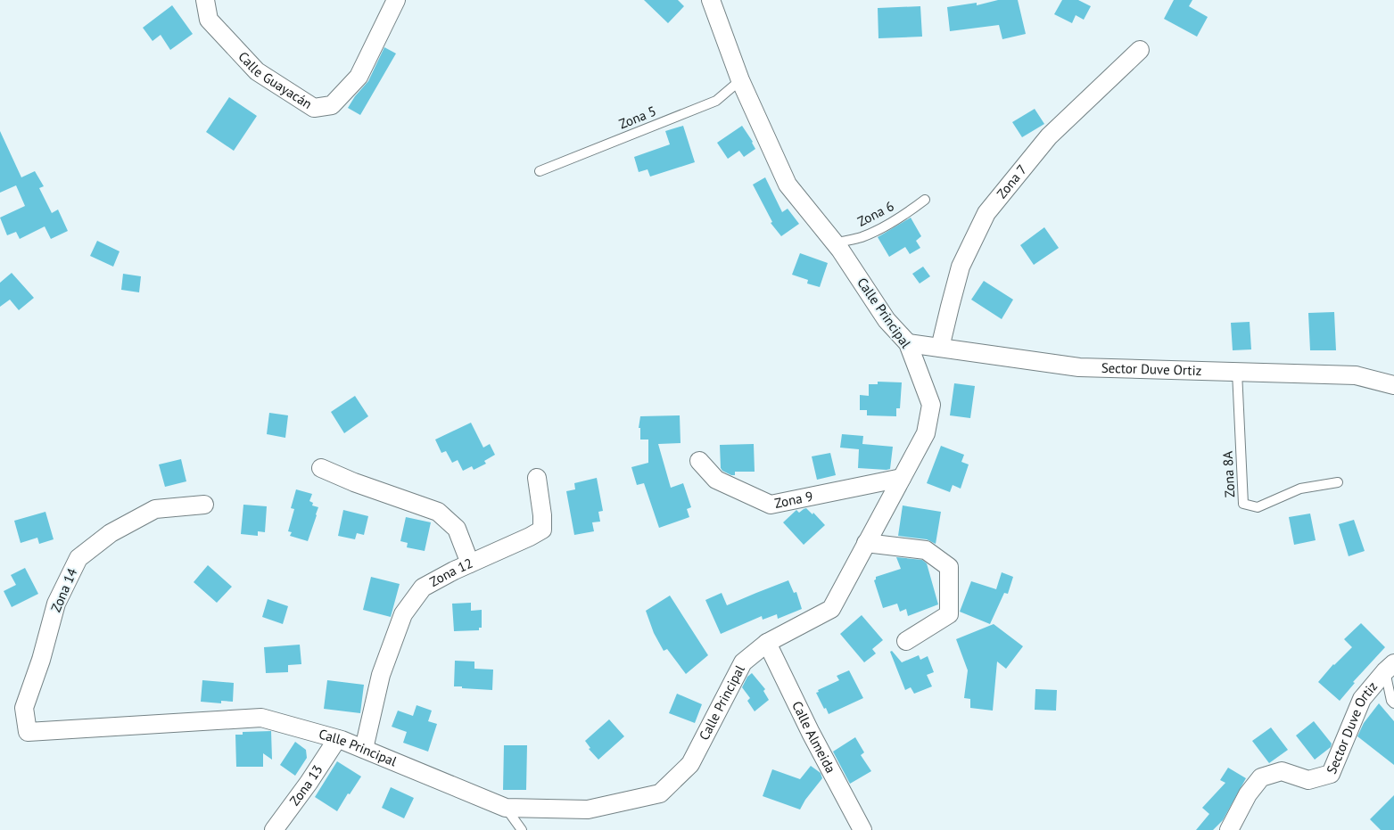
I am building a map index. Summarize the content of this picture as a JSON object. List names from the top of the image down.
{
  "streets": {
    "street": [
      "Calle Guayacán",
      "Zona 7",
      "Calle Principal",
      "Sector Duve Ortiz",
      "Zona 9",
      "Zona 12",
      "Zona 14",
      "Calle Almeida",
      "Zona 13"
    ],
    "lane": ["Zona 5", "Zona 6", "Zona 8A"]
  },
  "crossings": [
    ["Zona 5", "Calle Principal"],
    ["Zona 7", "Sector Duve Ortiz"],
    ["Zona 6", "Calle Principal"],
    ["Calle Principal", "Sector Duve Ortiz"],
    ["Calle Principal", "Zona 9"],
    ["Calle Principal", "Zona 12"],
    ["Calle Principal", "Zona 14"],
    ["Calle Principal", "Calle Almeida"],
    ["Calle Principal", "Zona 13"],
    ["Sector Duve Ortiz", "Zona 8A"]
  ]
}
